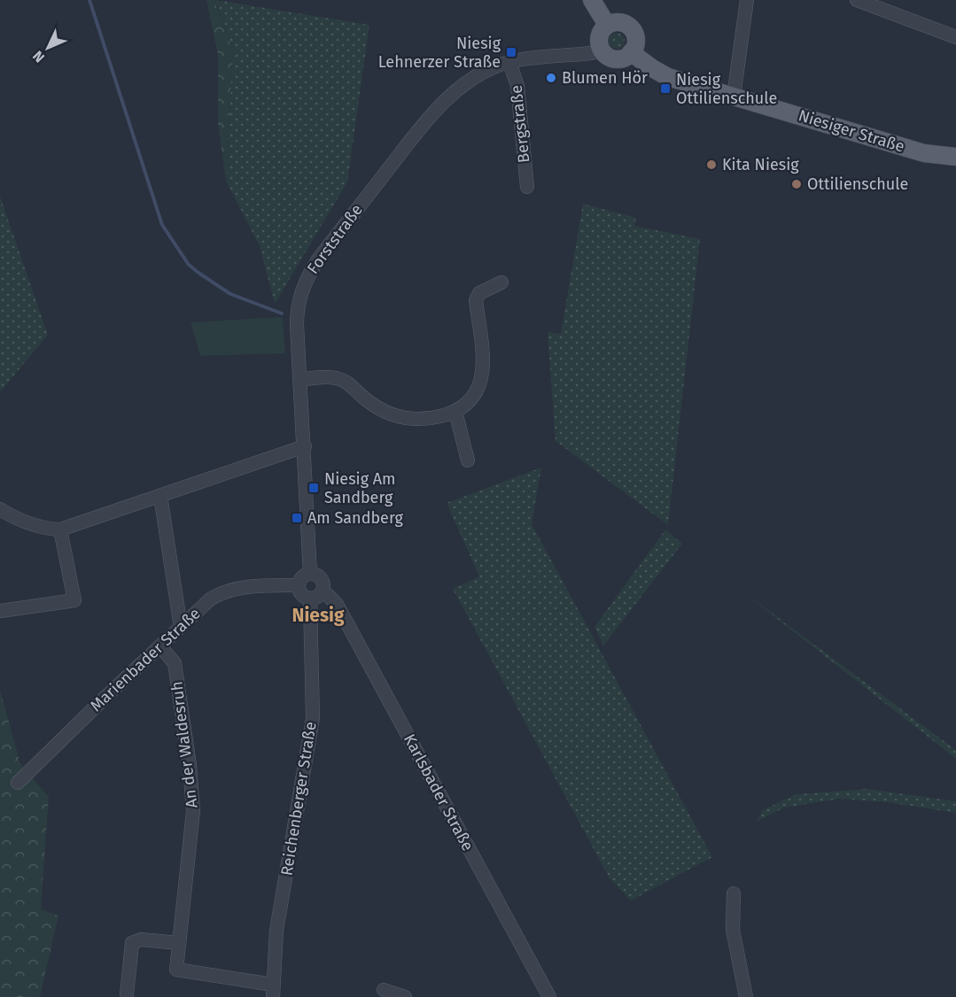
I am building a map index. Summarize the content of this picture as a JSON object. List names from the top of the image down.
{
  "streets": {
    "main road": ["Niesiger Straße"],
    "street": [
      "Bergstraße",
      "Forststraße",
      "Marienbader Straße",
      "An der Waldesruh",
      "Karlsbader Straße",
      "Reichenberger Straße"
    ]
  },
  "crossings": [
    ["Bergstraße", "Forststraße"],
    ["Niesiger Straße", "Forststraße"],
    ["Forststraße", "Marienbader Straße"],
    ["Forststraße", "Karlsbader Straße"],
    ["Forststraße", "Reichenberger Straße"],
    ["Marienbader Straße", "An der Waldesruh"],
    ["Marienbader Straße", "Karlsbader Straße"],
    ["Marienbader Straße", "Reichenberger Straße"],
    ["An der Waldesruh", "Reichenberger Straße"],
    ["Karlsbader Straße", "Reichenberger Straße"]
  ],
  "districts": ["Niesig"],
  "places": {
    "transit": [
      "Niesig Lehnerzer Straße",
      "Niesig Ottilienschule",
      "Niesig Am Sandberg",
      "Am Sandberg"
    ],
    "other": ["Blumen Hör", "Kita Niesig", "Ottilienschule"]
  },
  "north": "bottom left"
}
